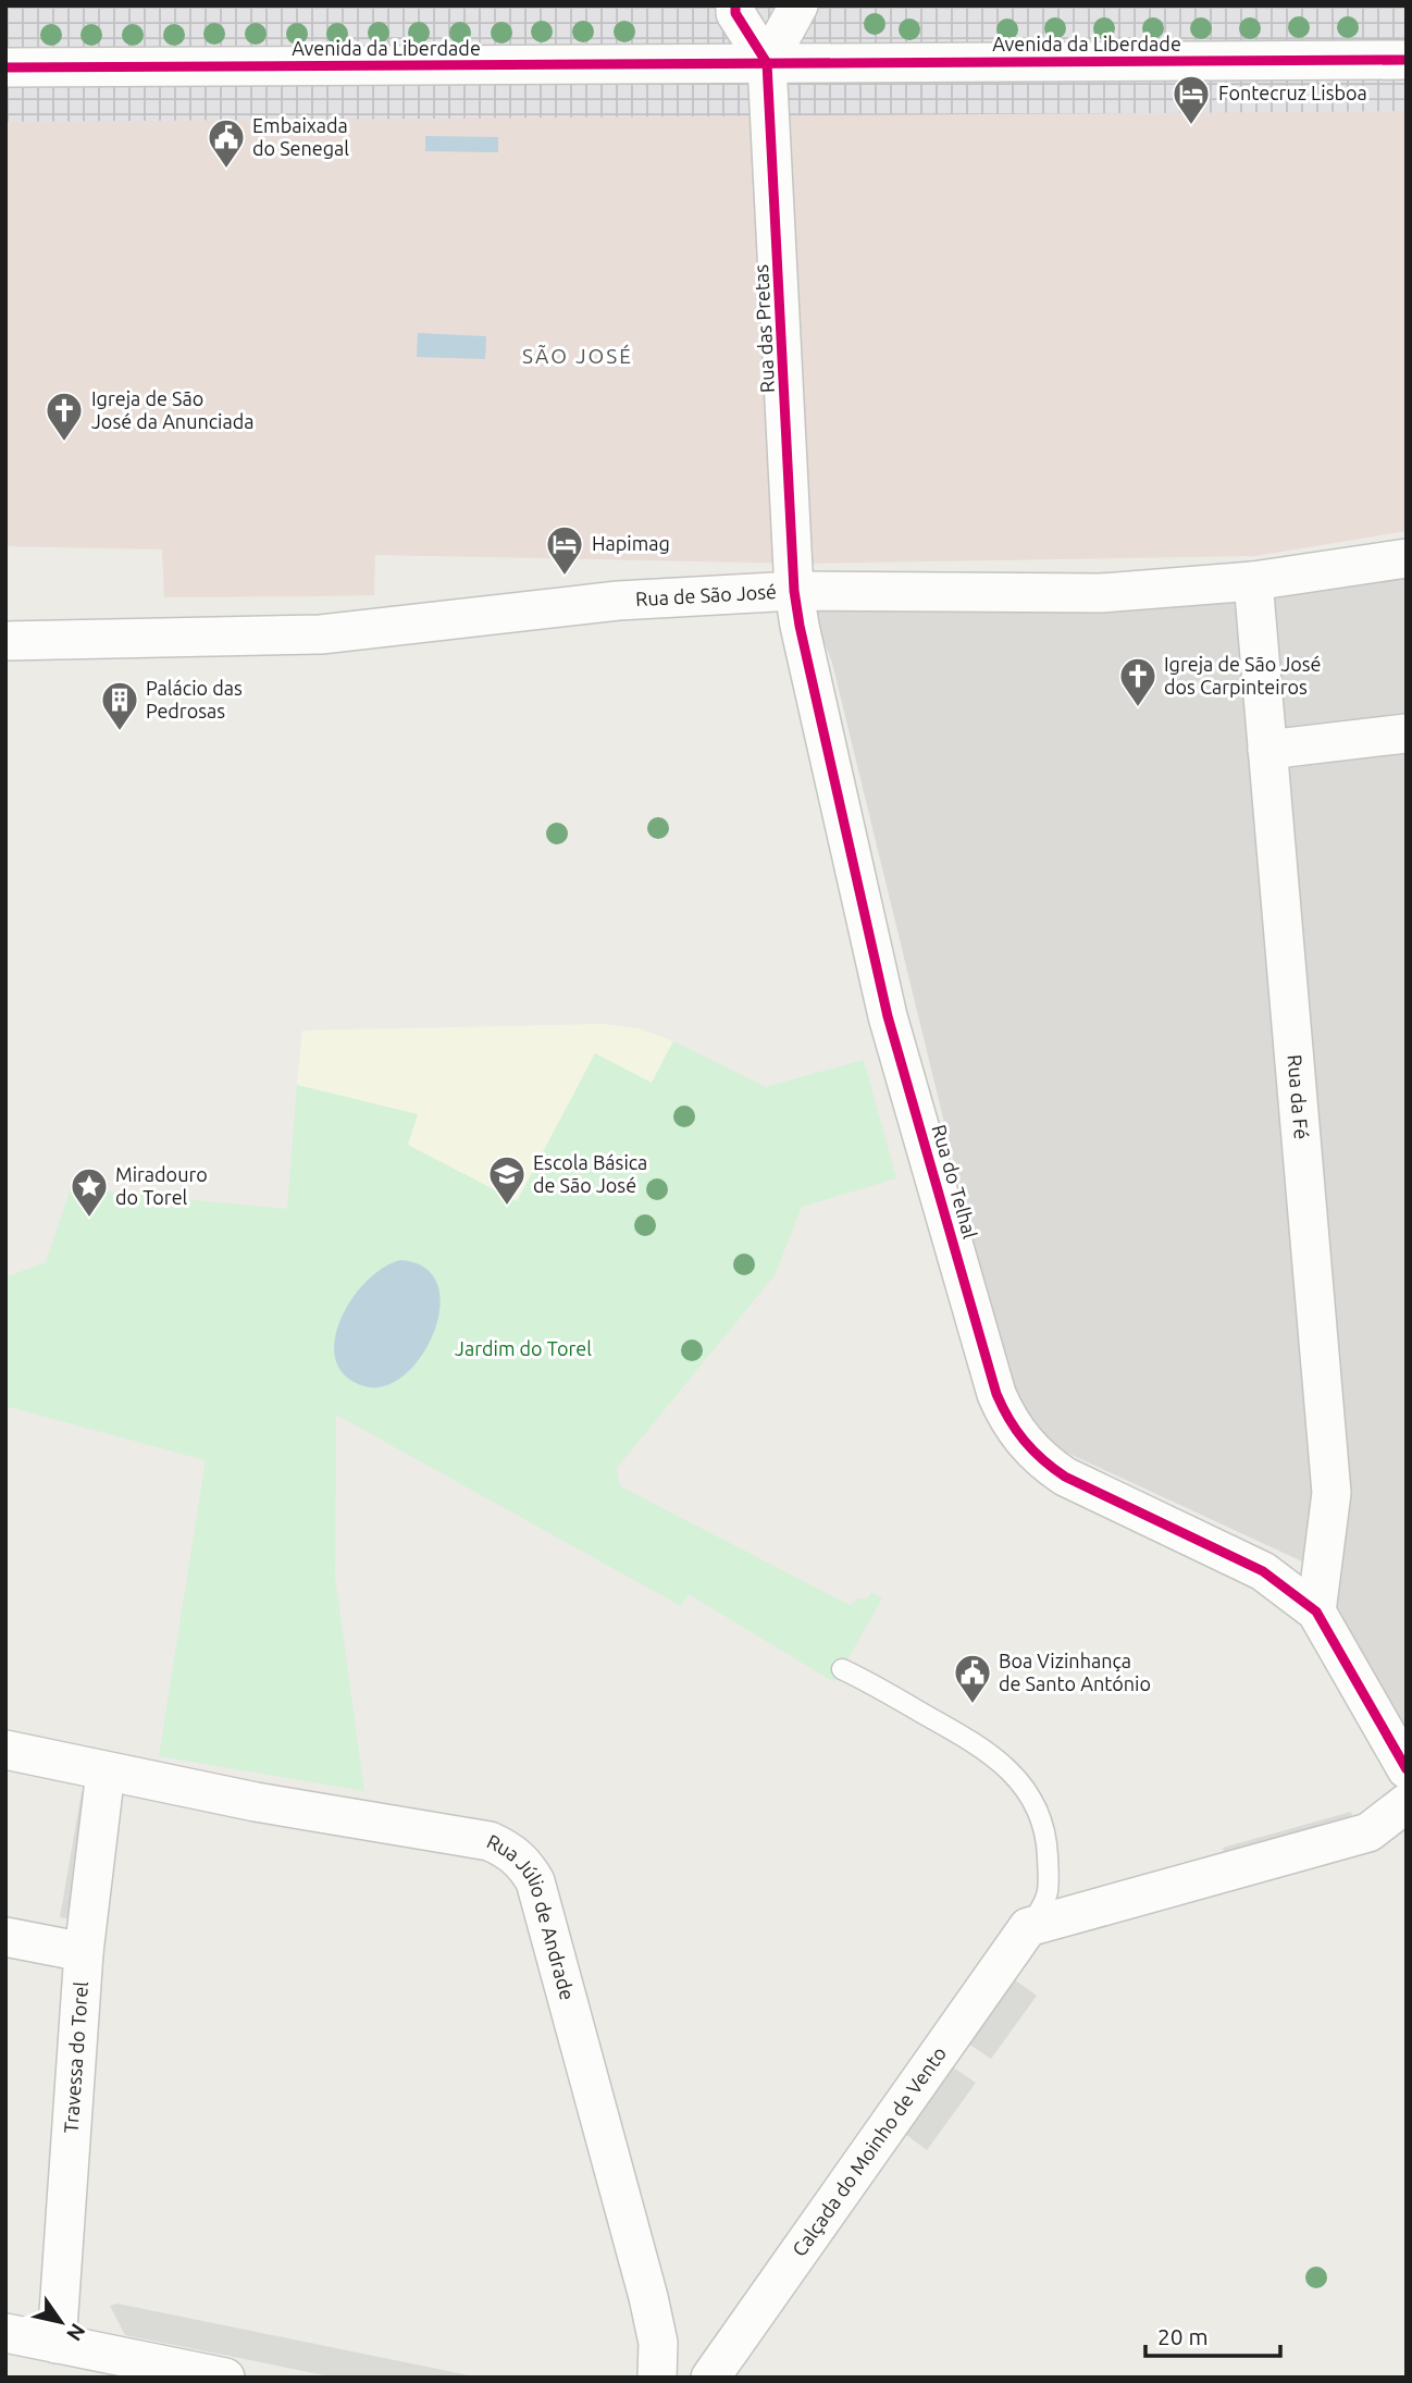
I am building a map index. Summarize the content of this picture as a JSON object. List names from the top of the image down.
{
  "streets": {
    "street": [
      "Avenida da Liberdade",
      "Rua das Pretas",
      "Rua de São José",
      "Rua da Fé",
      "Rua do Telhal",
      "Rua Júlio de Andrade",
      "Travessa do Torel",
      "Calçada do Moinho de Vento"
    ]
  },
  "crossings": [
    ["Avenida da Liberdade", "Rua das Pretas"],
    ["Rua das Pretas", "Rua de São José"],
    ["Rua das Pretas", "Rua do Telhal"],
    ["Rua de São José", "Rua da Fé"],
    ["Rua de São José", "Rua do Telhal"],
    ["Rua da Fé", "Rua do Telhal"],
    ["Rua Júlio de Andrade", "Travessa do Torel"]
  ],
  "districts": ["SÃO JOSÉ"],
  "parks": ["Jardim do Torel"],
  "places": {
    "hotel": ["Fontecruz Lisboa", "Hapimag"],
    "public building": ["Embaixada do Senegal", "Boa Vizinhança de Santo António"],
    "church": ["Igreja de São José da Anunciada", "Igreja de São José dos Carpinteiros"],
    "building": ["Palácio das Pedrosas"],
    "school or university": ["Escola Básica de São José"],
    "place": ["Miradouro do Torel"]
  },
  "scale_bar": "20 m",
  "north": "bottom right"
}
